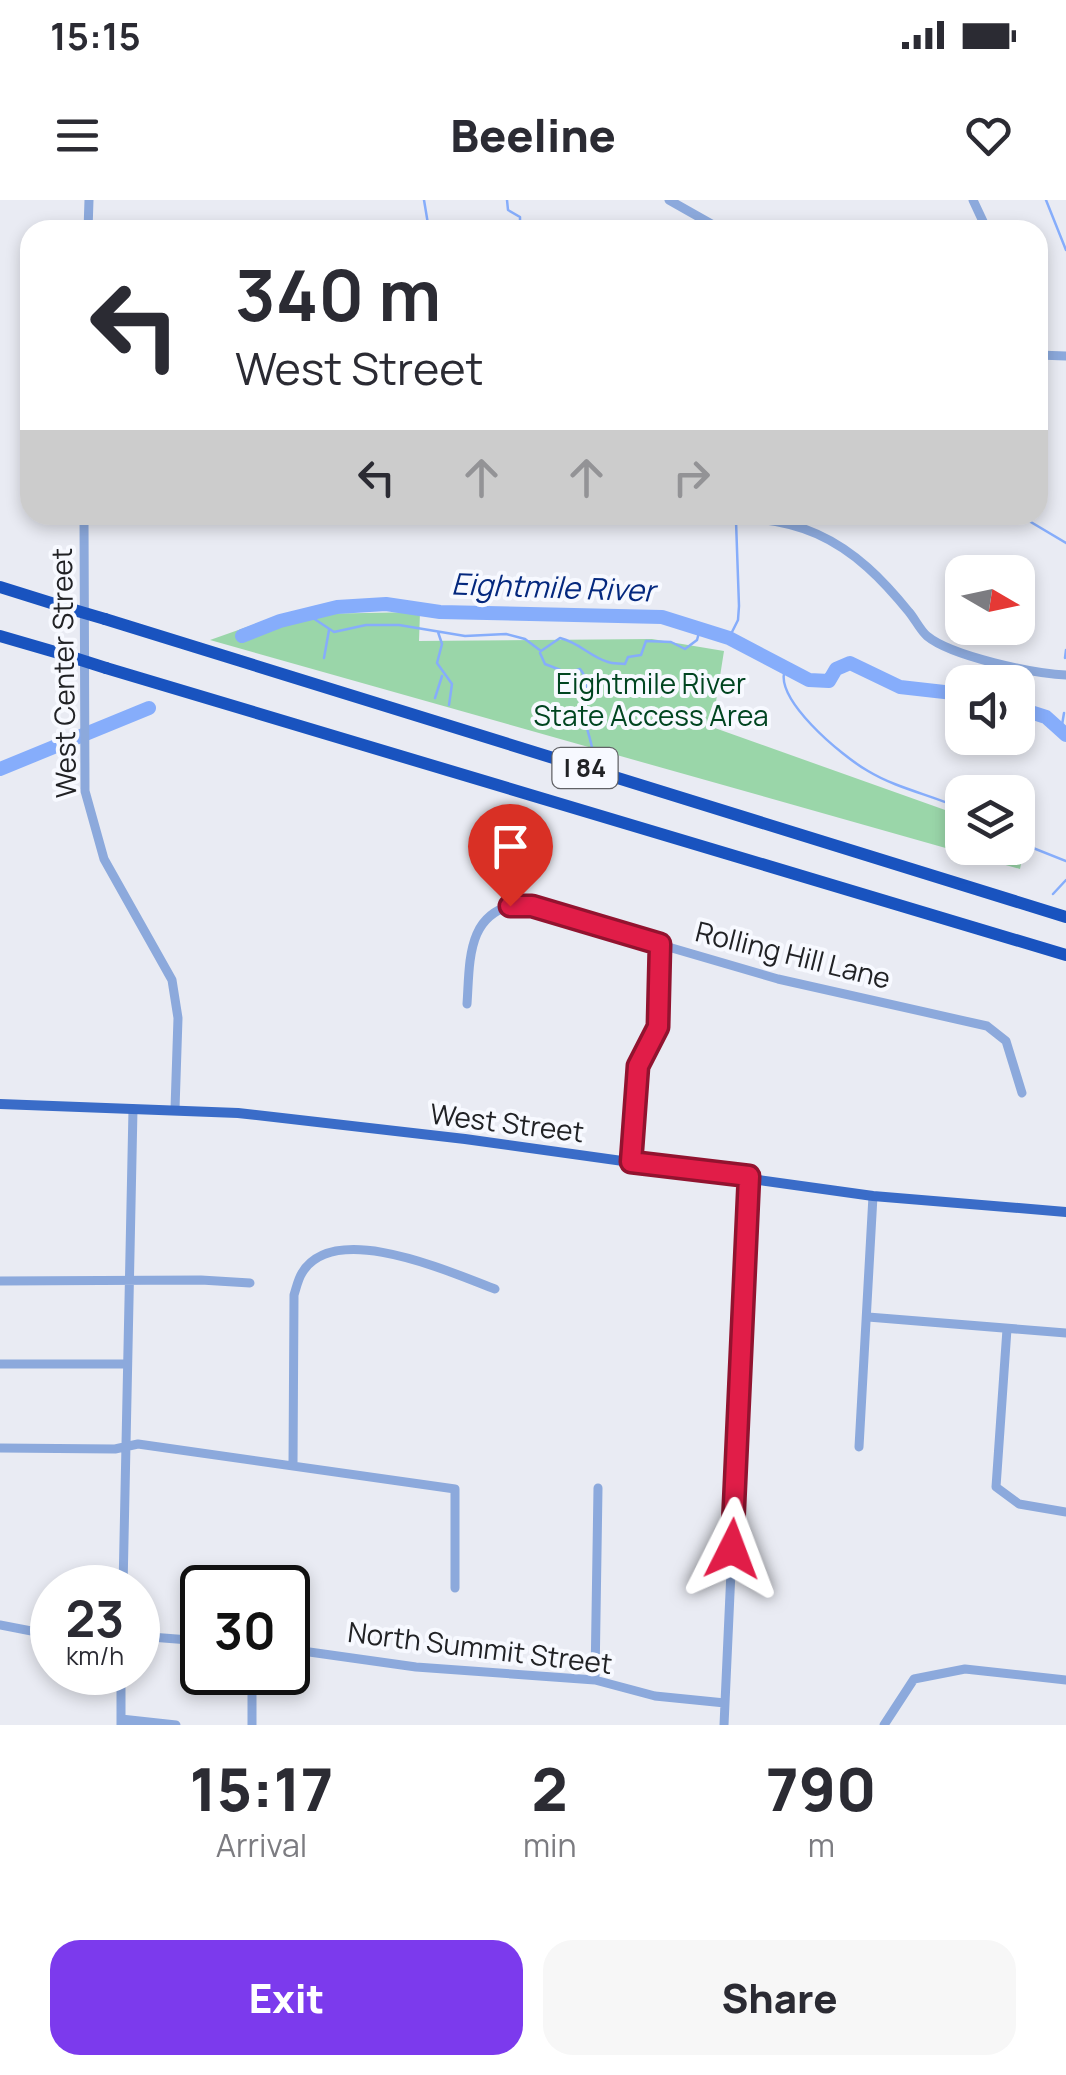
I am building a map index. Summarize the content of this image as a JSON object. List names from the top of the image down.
{
  "streets": {
    "highway": ["I 84"],
    "main road": ["West Street"],
    "street": ["West Center Street", "Rolling Hill Lane", "North Summit Street"]
  },
  "crossings": [
    ["West Center Street", "West Street"]
  ],
  "water": ["Eightmile River"],
  "parks": ["Eightmile River State Access Area"],
  "north": "right",
  "page": {
    "status": "15:15",
    "header": "Beeline",
    "turn": ["340 m", "West Street"],
    "speed": "23 km/h",
    "limit": "30",
    "eta": [
      "15:17",
      "Arrival",
      "2",
      "min",
      "790",
      "m"
    ],
    "buttons": ["Exit", "Share"]
  }
}
